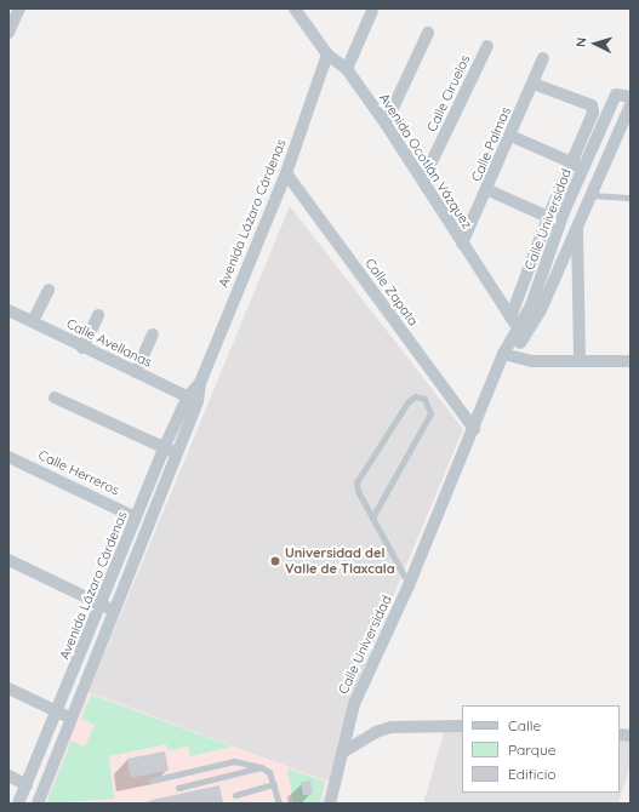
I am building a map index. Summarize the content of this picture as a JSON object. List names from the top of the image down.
{
  "streets": {
    "street": [
      "Calle Ciruelos",
      "Calle Palmas",
      "Avenida Ocotlán Vázquez",
      "Avenida Lázaro Cárdenas",
      "Calle Universidad",
      "Calle Zapata",
      "Calle Avellanas",
      "Calle Herreros"
    ]
  },
  "crossings": [
    ["Calle Ciruelos", "Avenida Ocotlán Vázquez"],
    ["Calle Palmas", "Avenida Ocotlán Vázquez"],
    ["Avenida Ocotlán Vázquez", "Avenida Lázaro Cárdenas"],
    ["Avenida Ocotlán Vázquez", "Calle Universidad"],
    ["Avenida Lázaro Cárdenas", "Calle Zapata"],
    ["Avenida Lázaro Cárdenas", "Calle Avellanas"],
    ["Avenida Lázaro Cárdenas", "Calle Herreros"],
    ["Calle Universidad", "Calle Zapata"]
  ],
  "places": ["Universidad del Valle de Tlaxcala"],
  "legend": ["Calle", "Parque", "Edificio"],
  "north": "left"
}
